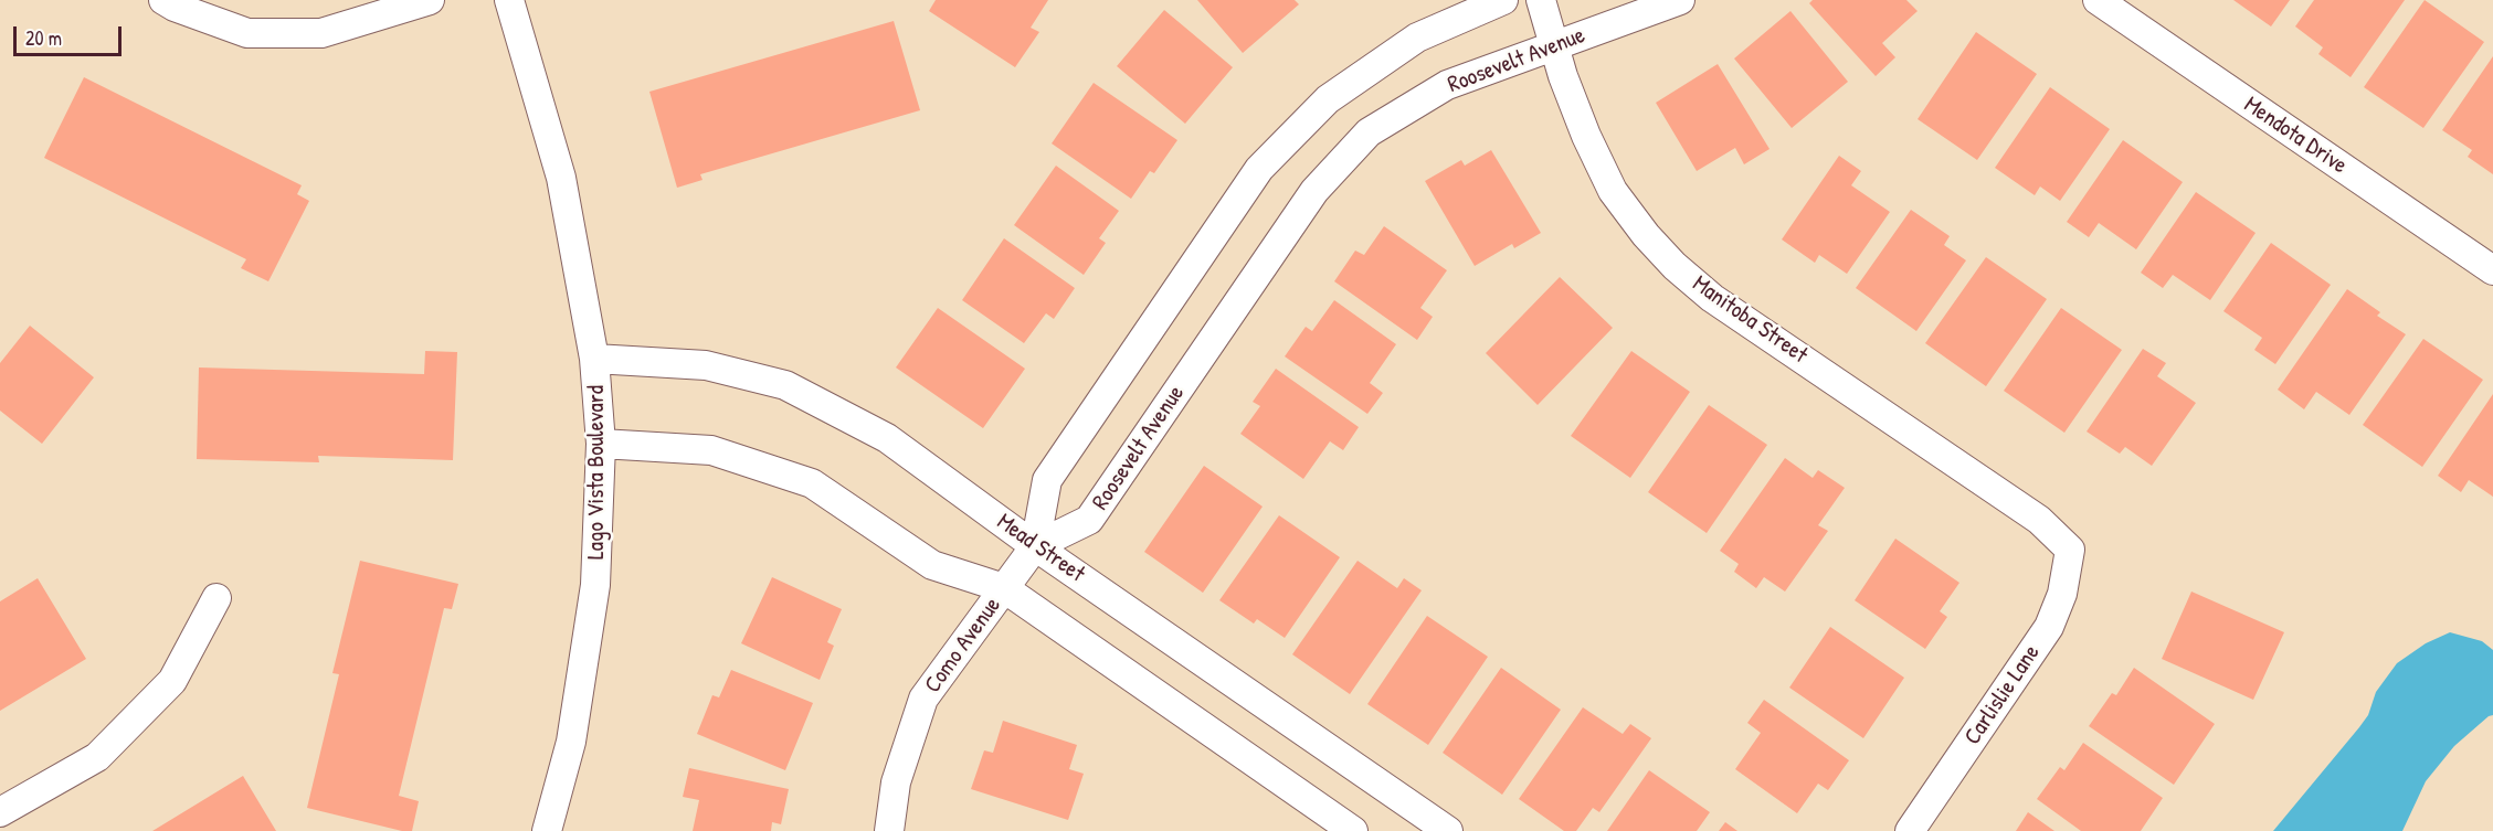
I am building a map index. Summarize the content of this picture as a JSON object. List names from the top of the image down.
{
  "streets": {
    "street": [
      "Roosevelt Avenue",
      "Mendota Drive",
      "Manitoba Street",
      "Lago Vista Boulevard",
      "Mead Street",
      "Como Avenue",
      "Carlislie Lane"
    ]
  },
  "crossings": [
    ["Roosevelt Avenue", "Manitoba Street"],
    ["Roosevelt Avenue", "Mead Street"],
    ["Roosevelt Avenue", "Como Avenue"],
    ["Manitoba Street", "Carlislie Lane"],
    ["Lago Vista Boulevard", "Mead Street"],
    ["Mead Street", "Como Avenue"]
  ],
  "scale_bar": "20 m"
}
